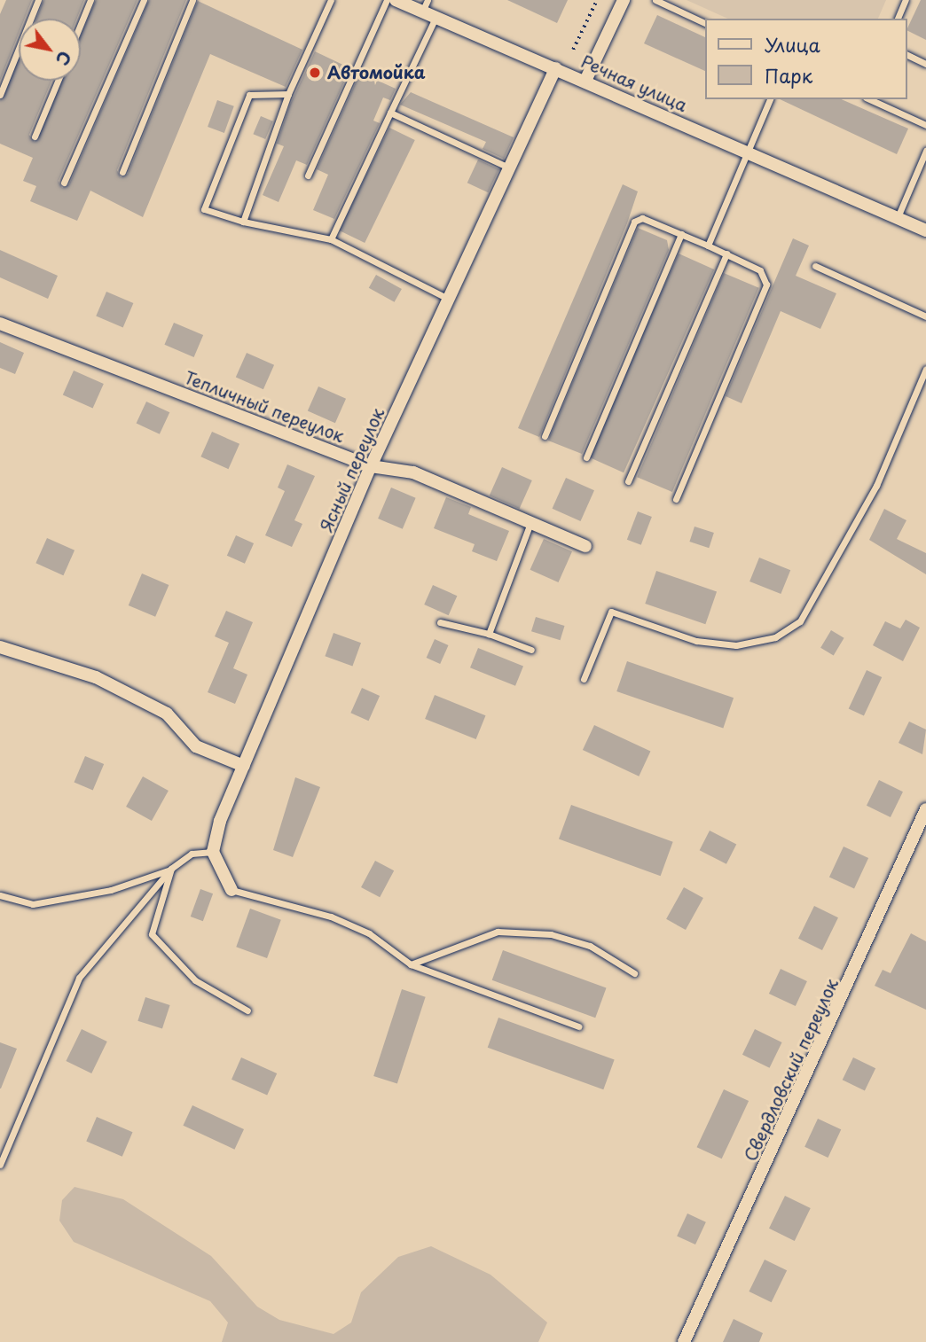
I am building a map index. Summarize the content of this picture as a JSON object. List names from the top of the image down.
{
  "streets": {
    "street": [
      "Речная улица",
      "Тепличный переулок",
      "Ясный переулок",
      "Свердловский переулок"
    ]
  },
  "crossings": [
    ["Речная улица", "Ясный переулок"],
    ["Тепличный переулок", "Ясный переулок"]
  ],
  "places": ["Автомойка"],
  "legend": ["Улица", "Парк"],
  "north": "bottom right"
}
